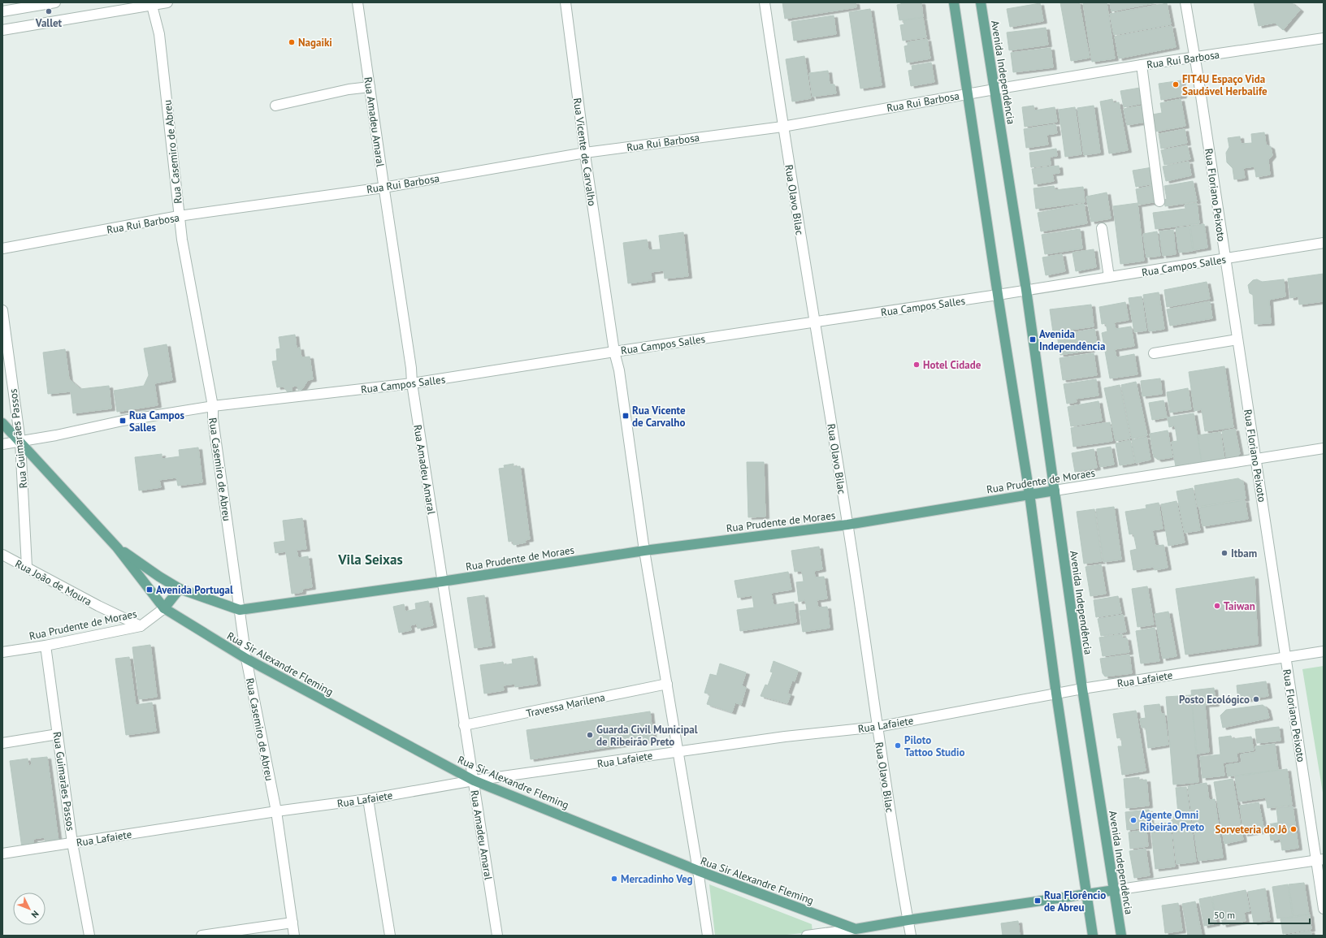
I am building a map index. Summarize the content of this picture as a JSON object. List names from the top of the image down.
{
  "streets": {
    "main road": ["Avenida Independência", "Rua Prudente de Moraes", "Rua Sir Alexandre Fleming"],
    "street": [
      "Rua Rui Barbosa",
      "Rua Amadeu Amaral",
      "Rua Casemiro de Abreu",
      "Rua Vicente de Carvalho",
      "Rua Floriano Peixoto",
      "Rua Olavo Bilac",
      "Rua Campos Salles",
      "Rua Guimarães Passos",
      "Rua João de Moura",
      "Rua Lafaiete",
      "Travessa Marilena"
    ]
  },
  "crossings": [
    ["Rua Rui Barbosa", "Avenida Independência"],
    ["Rua Rui Barbosa", "Rua Amadeu Amaral"],
    ["Rua Rui Barbosa", "Rua Casemiro de Abreu"],
    ["Rua Rui Barbosa", "Rua Vicente de Carvalho"],
    ["Rua Rui Barbosa", "Rua Floriano Peixoto"],
    ["Rua Rui Barbosa", "Rua Olavo Bilac"],
    ["Avenida Independência", "Rua Campos Salles"],
    ["Avenida Independência", "Rua Prudente de Moraes"],
    ["Avenida Independência", "Rua Lafaiete"],
    ["Rua Amadeu Amaral", "Rua Campos Salles"],
    ["Rua Amadeu Amaral", "Rua Prudente de Moraes"],
    ["Rua Amadeu Amaral", "Rua Sir Alexandre Fleming"],
    ["Rua Amadeu Amaral", "Rua Lafaiete"],
    ["Rua Amadeu Amaral", "Travessa Marilena"],
    ["Rua Casemiro de Abreu", "Rua Campos Salles"],
    ["Rua Casemiro de Abreu", "Rua Prudente de Moraes"],
    ["Rua Casemiro de Abreu", "Rua Sir Alexandre Fleming"],
    ["Rua Casemiro de Abreu", "Rua Lafaiete"],
    ["Rua Vicente de Carvalho", "Rua Campos Salles"],
    ["Rua Vicente de Carvalho", "Rua Prudente de Moraes"],
    ["Rua Vicente de Carvalho", "Rua Sir Alexandre Fleming"],
    ["Rua Vicente de Carvalho", "Rua Lafaiete"],
    ["Rua Vicente de Carvalho", "Travessa Marilena"],
    ["Rua Floriano Peixoto", "Rua Campos Salles"],
    ["Rua Floriano Peixoto", "Rua Prudente de Moraes"],
    ["Rua Floriano Peixoto", "Rua Lafaiete"],
    ["Rua Olavo Bilac", "Rua Campos Salles"],
    ["Rua Olavo Bilac", "Rua Prudente de Moraes"],
    ["Rua Olavo Bilac", "Rua Lafaiete"],
    ["Rua Campos Salles", "Rua Guimarães Passos"],
    ["Rua Guimarães Passos", "Rua Prudente de Moraes"],
    ["Rua Guimarães Passos", "Rua João de Moura"],
    ["Rua Guimarães Passos", "Rua Lafaiete"],
    ["Rua Prudente de Moraes", "Rua João de Moura"],
    ["Rua Prudente de Moraes", "Rua Sir Alexandre Fleming"],
    ["Rua Sir Alexandre Fleming", "Rua Lafaiete"]
  ],
  "districts": ["Vila Seixas"],
  "places": {
    "other": [
      "Vallet",
      "Nagaiki",
      "FIT4U Espaço Vida Saudável Herbalife",
      "Hotel Cidade",
      "Itbam",
      "Taiwan",
      "Posto Ecológico",
      "Guarda Civil Municipal de Ribeirão Preto",
      "Piloto Tattoo Studio",
      "Agente Omni Ribeirão Preto",
      "Sorveteria do Jô",
      "Mercadinho Veg"
    ],
    "transit": [
      "Avenida Independência",
      "Rua Vicente de Carvalho",
      "Rua Campos Salles",
      "Avenida Portugal",
      "Rua Florêncio de Abreu"
    ]
  },
  "scale_bar": "50 m",
  "north": "bottom right"
}
